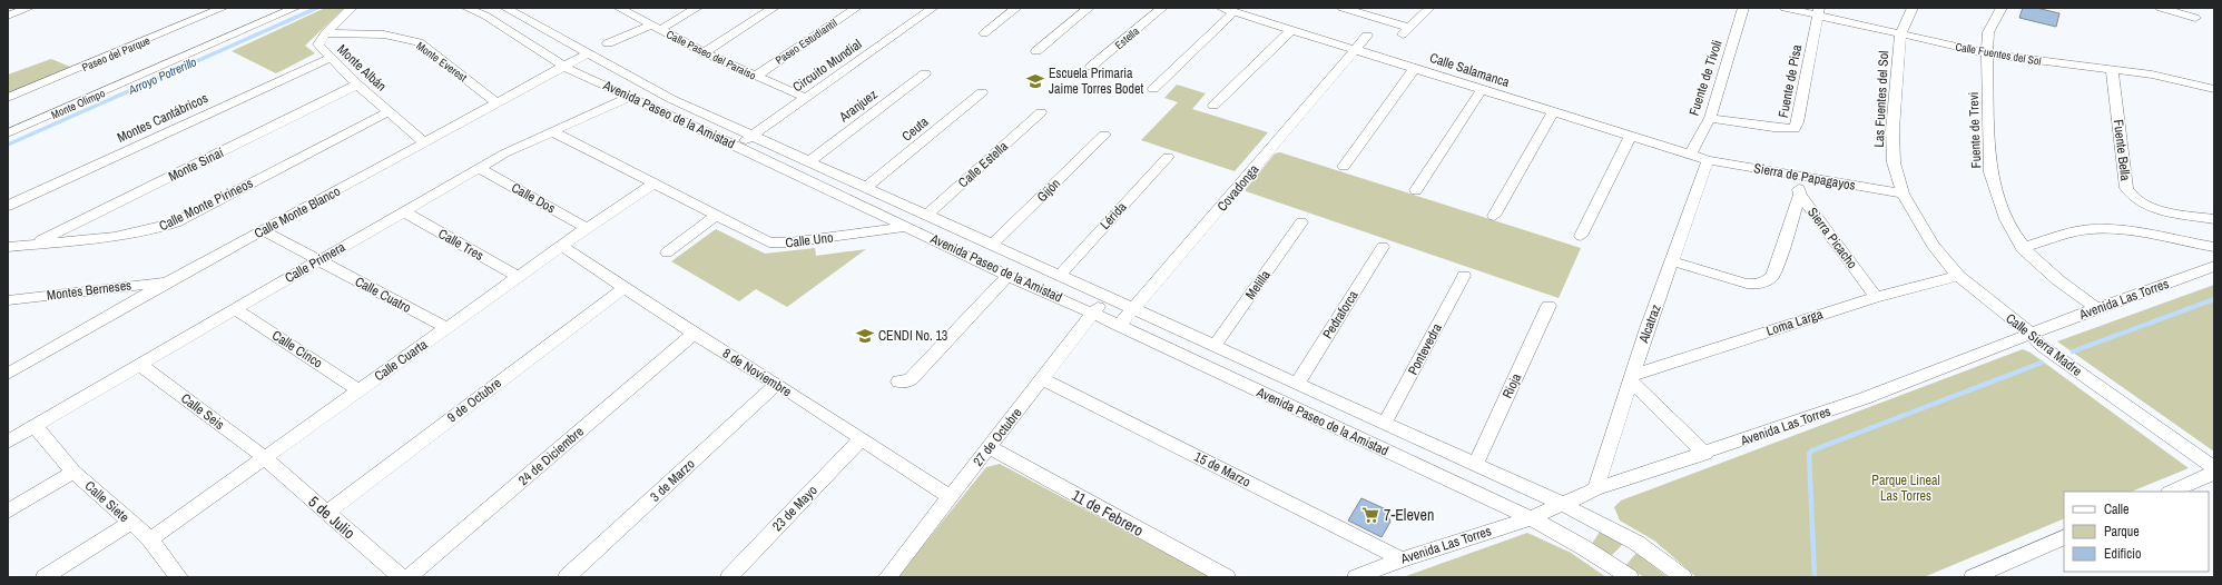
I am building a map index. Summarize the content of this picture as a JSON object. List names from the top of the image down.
{
  "streets": {
    "street": [
      "Estella",
      "Paseo Estudiantil",
      "Paseo del Parque",
      "Calle Fuentes del Sol",
      "Calle Paseo del Paraíso",
      "Monte Everest",
      "Circuito Mundial",
      "Monte Albán",
      "Calle Salamanca",
      "Fuente de Tívoli",
      "Fuente de Pisa",
      "Las Fuentes del Sol",
      "Monte Olimpo",
      "Aranjuez",
      "Avenida Paseo de la Amistad",
      "Montes Cantábricos",
      "Ceuta",
      "Fuente de Trevi",
      "Fuente Bella",
      "Monte Sinaí",
      "Calle Estella",
      "Sierra de Papagayos",
      "Covadonga",
      "Gijón",
      "Calle Dos",
      "Calle Monte Pirineos",
      "Calle Monte Blanco",
      "Lérida",
      "Sierra Picacho",
      "Calle Uno",
      "Calle Tres",
      "Calle Primera",
      "Melilla",
      "Montes Berneses",
      "Calle Cuatro",
      "Avenida Las Torres",
      "Pedraforca",
      "Loma Larga",
      "Alcatraz",
      "Calle Sierra Madre",
      "Calle Cinco",
      "Pontevedra",
      "Calle Cuarta",
      "8 de Noviembre",
      "Rioja",
      "9 de Octubre",
      "Calle Seis",
      "27 de Octubre",
      "24 de Diciembre",
      "15 de Marzo",
      "3 de Marzo",
      "Calle Siete",
      "23 de Mayo",
      "11 de Febrero",
      "5 de Julio"
    ]
  },
  "crossings": [
    ["Paseo Estudiantil", "Calle Paseo del Paraíso"],
    ["Calle Fuentes del Sol", "Fuente de Pisa"],
    ["Calle Fuentes del Sol", "Las Fuentes del Sol"],
    ["Calle Fuentes del Sol", "Fuente de Trevi"],
    ["Calle Fuentes del Sol", "Fuente Bella"],
    ["Calle Paseo del Paraíso", "Circuito Mundial"],
    ["Monte Everest", "Monte Albán"],
    ["Monte Everest", "Calle Monte Blanco"],
    ["Circuito Mundial", "Avenida Paseo de la Amistad"],
    ["Monte Albán", "Montes Cantábricos"],
    ["Monte Albán", "Monte Sinaí"],
    ["Monte Albán", "Calle Monte Pirineos"],
    ["Monte Albán", "Calle Monte Blanco"],
    ["Calle Salamanca", "Fuente de Tívoli"],
    ["Calle Salamanca", "Sierra de Papagayos"],
    ["Calle Salamanca", "Covadonga"],
    ["Calle Salamanca", "Alcatraz"],
    ["Fuente de Tívoli", "Fuente de Pisa"],
    ["Las Fuentes del Sol", "Sierra de Papagayos"],
    ["Las Fuentes del Sol", "Calle Sierra Madre"],
    ["Aranjuez", "Avenida Paseo de la Amistad"],
    ["Avenida Paseo de la Amistad", "Ceuta"],
    ["Avenida Paseo de la Amistad", "Calle Estella"],
    ["Avenida Paseo de la Amistad", "Covadonga"],
    ["Avenida Paseo de la Amistad", "Gijón"],
    ["Avenida Paseo de la Amistad", "Calle Monte Blanco"],
    ["Avenida Paseo de la Amistad", "Lérida"],
    ["Avenida Paseo de la Amistad", "Calle Uno"],
    ["Avenida Paseo de la Amistad", "Calle Primera"],
    ["Avenida Paseo de la Amistad", "Melilla"],
    ["Avenida Paseo de la Amistad", "Avenida Las Torres"],
    ["Avenida Paseo de la Amistad", "Pedraforca"],
    ["Avenida Paseo de la Amistad", "Pontevedra"],
    ["Avenida Paseo de la Amistad", "Rioja"],
    ["Avenida Paseo de la Amistad", "27 de Octubre"],
    ["Fuente de Trevi", "Avenida Las Torres"],
    ["Monte Sinaí", "Calle Monte Pirineos"],
    ["Sierra de Papagayos", "Sierra Picacho"],
    ["Sierra de Papagayos", "Alcatraz"],
    ["Sierra de Papagayos", "Calle Sierra Madre"],
    ["Calle Dos", "Calle Primera"],
    ["Calle Dos", "Calle Cuarta"],
    ["Calle Monte Blanco", "Montes Berneses"],
    ["Calle Monte Blanco", "Calle Cuatro"],
    ["Sierra Picacho", "Loma Larga"],
    ["Calle Uno", "Calle Primera"],
    ["Calle Uno", "Calle Cuarta"],
    ["Calle Tres", "Calle Primera"],
    ["Calle Tres", "Calle Cuarta"],
    ["Calle Primera", "Calle Cuatro"],
    ["Calle Primera", "Calle Cinco"],
    ["Calle Primera", "Calle Seis"],
    ["Calle Primera", "Calle Siete"],
    ["Calle Cuatro", "Calle Cuarta"],
    ["Avenida Las Torres", "Alcatraz"],
    ["Avenida Las Torres", "Calle Sierra Madre"],
    ["Avenida Las Torres", "15 de Marzo"],
    ["Loma Larga", "Alcatraz"],
    ["Loma Larga", "Calle Sierra Madre"],
    ["Calle Cinco", "Calle Cuarta"],
    ["Calle Cuarta", "8 de Noviembre"],
    ["Calle Cuarta", "Calle Seis"],
    ["Calle Cuarta", "Calle Siete"],
    ["Calle Cuarta", "5 de Julio"],
    ["8 de Noviembre", "9 de Octubre"],
    ["8 de Noviembre", "27 de Octubre"],
    ["8 de Noviembre", "24 de Diciembre"],
    ["8 de Noviembre", "3 de Marzo"],
    ["8 de Noviembre", "23 de Mayo"],
    ["9 de Octubre", "5 de Julio"],
    ["Calle Seis", "5 de Julio"],
    ["27 de Octubre", "15 de Marzo"],
    ["27 de Octubre", "11 de Febrero"]
  ],
  "water": ["Arroyo Potrerillo"],
  "parks": ["Parque Lineal Las Torres"],
  "places": {
    "school or university": ["Escuela Primaria Jaime Torres Bodet", "CENDI No. 13"],
    "supermarket": ["7-Eleven"]
  },
  "legend": ["Calle", "Parque", "Edificio"]
}
